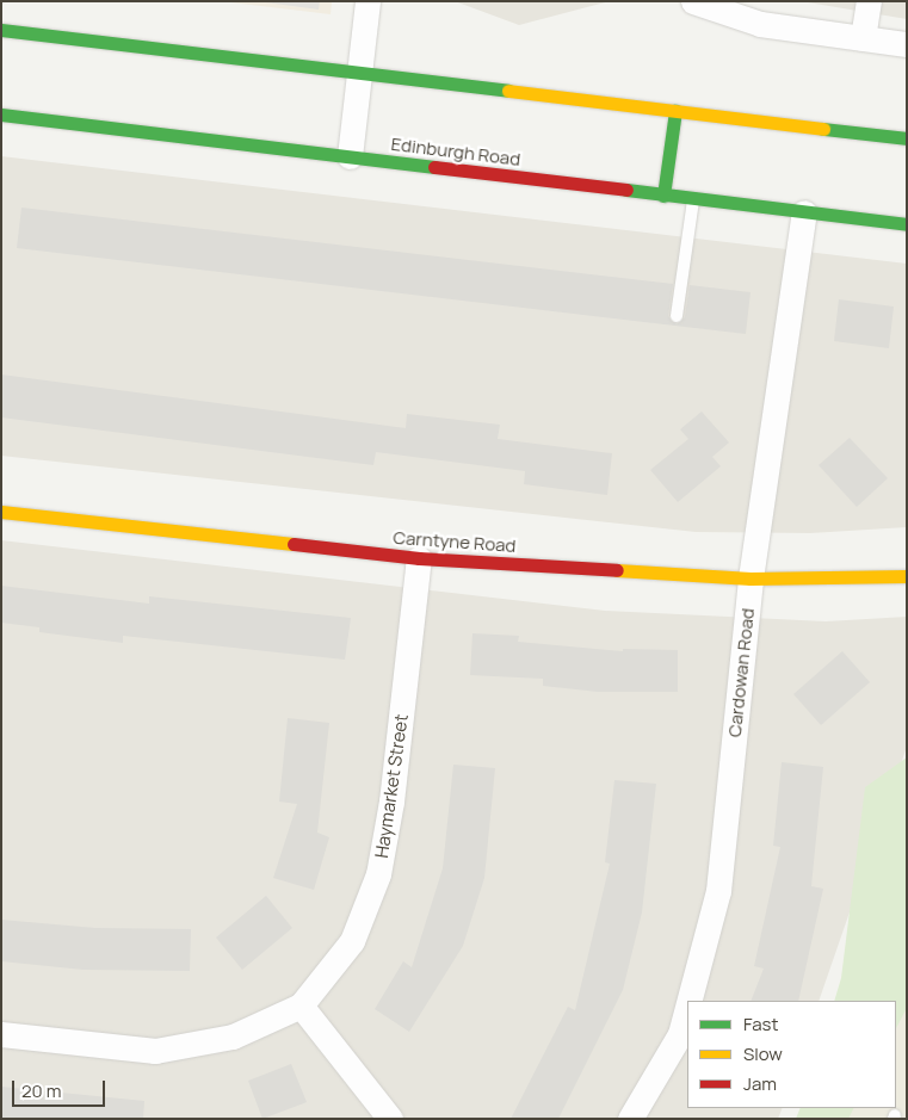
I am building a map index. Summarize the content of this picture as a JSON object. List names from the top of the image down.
{
  "streets": {
    "main road": ["Edinburgh Road", "Carntyne Road"],
    "street": ["Cardowan Road", "Haymarket Street"]
  },
  "crossings": [
    ["Edinburgh Road", "Cardowan Road"],
    ["Carntyne Road", "Cardowan Road"],
    ["Carntyne Road", "Haymarket Street"]
  ],
  "legend": ["Fast", "Slow", "Jam"],
  "scale_bar": "20 m"
}
